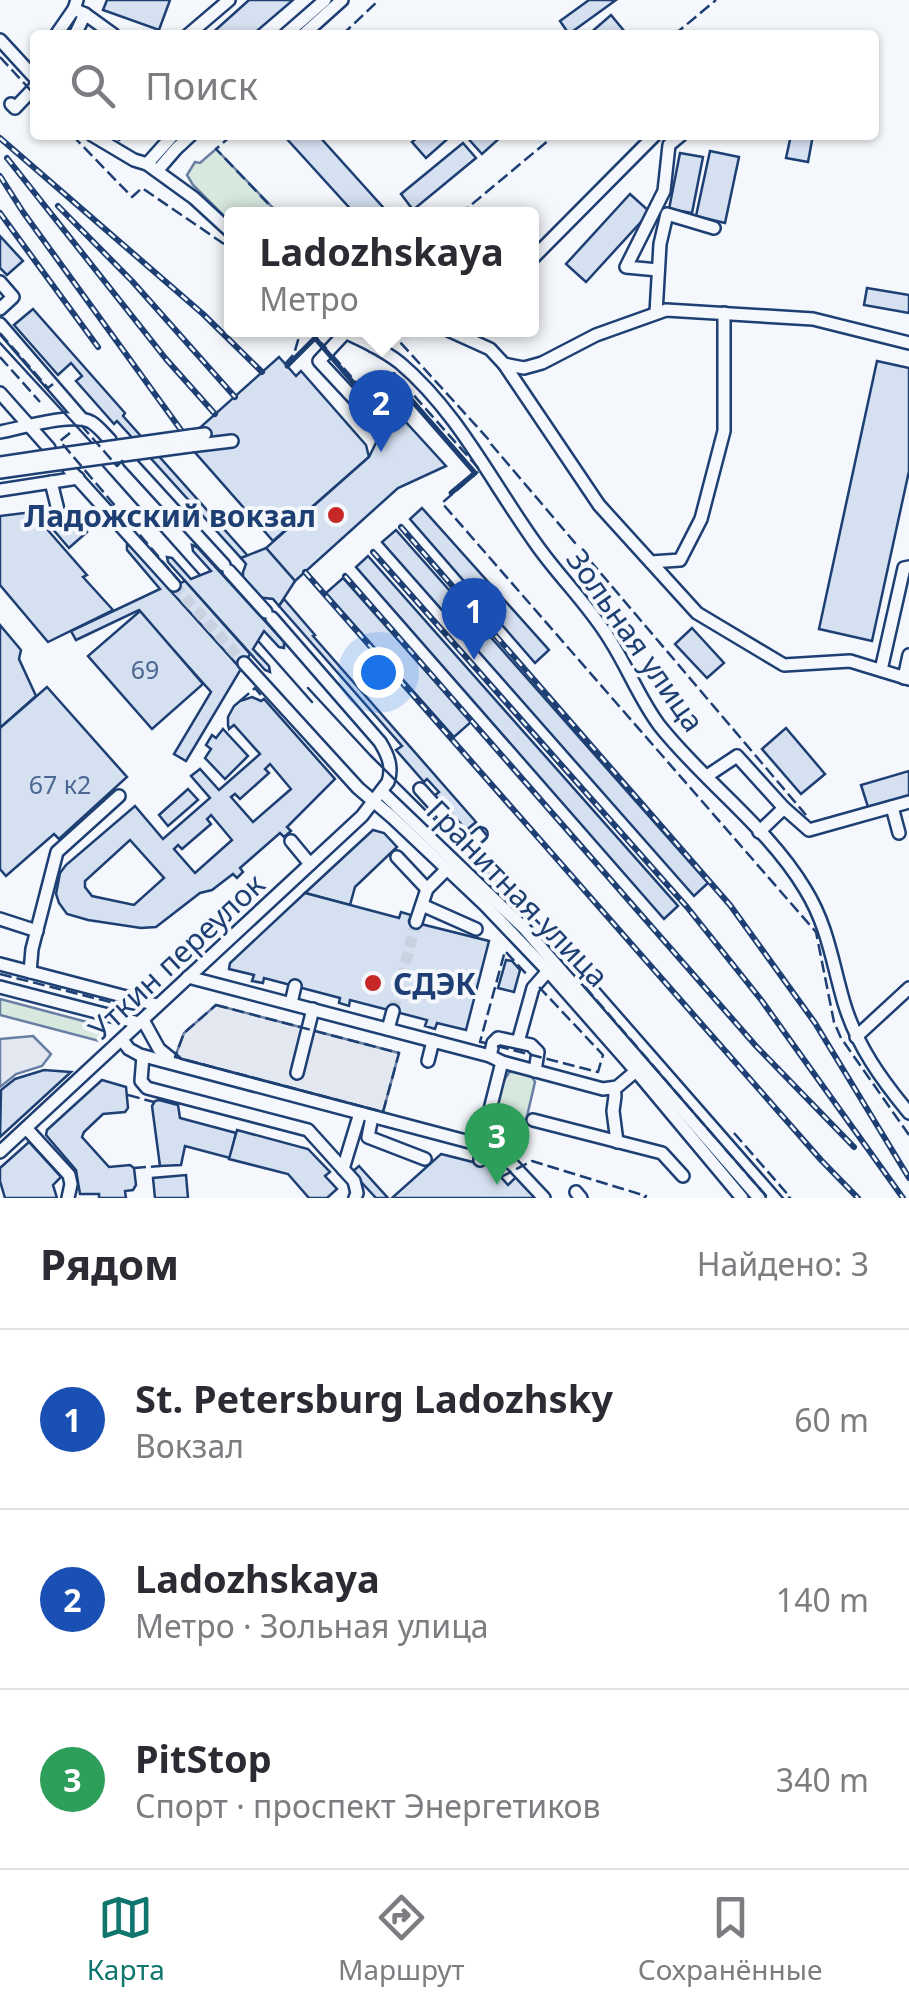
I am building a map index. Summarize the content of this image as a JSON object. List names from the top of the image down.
{
  "streets": {
    "street": ["Зольная улица", "Гранитная улица", "Уткин переулок"]
  },
  "crossings": [
    ["Гранитная улица", "Уткин переулок"]
  ],
  "places": ["Ладожский вокзал", "СДЭК"],
  "house_numbers": ["69", "67 к2"],
  "page": {
    "search": "Поиск",
    "popup": ["Ladozhskaya", "Метро"],
    "pins": ["2", "1", "3"],
    "heading": ["Рядом", "Найдено: 3"],
    "list": [
      {
        "mark": "1",
        "name": "St. Petersburg Ladozhsky",
        "note": "Вокзал",
        "value": "60 m"
      },
      {
        "mark": "2",
        "name": "Ladozhskaya",
        "note": "Метро · Зольная улица",
        "value": "140 m"
      },
      {
        "mark": "3",
        "name": "PitStop",
        "note": "Спорт · проспект Энергетиков",
        "value": "340 m"
      }
    ],
    "nav": ["Карта", "Маршрут", "Сохранённые"]
  }
}
